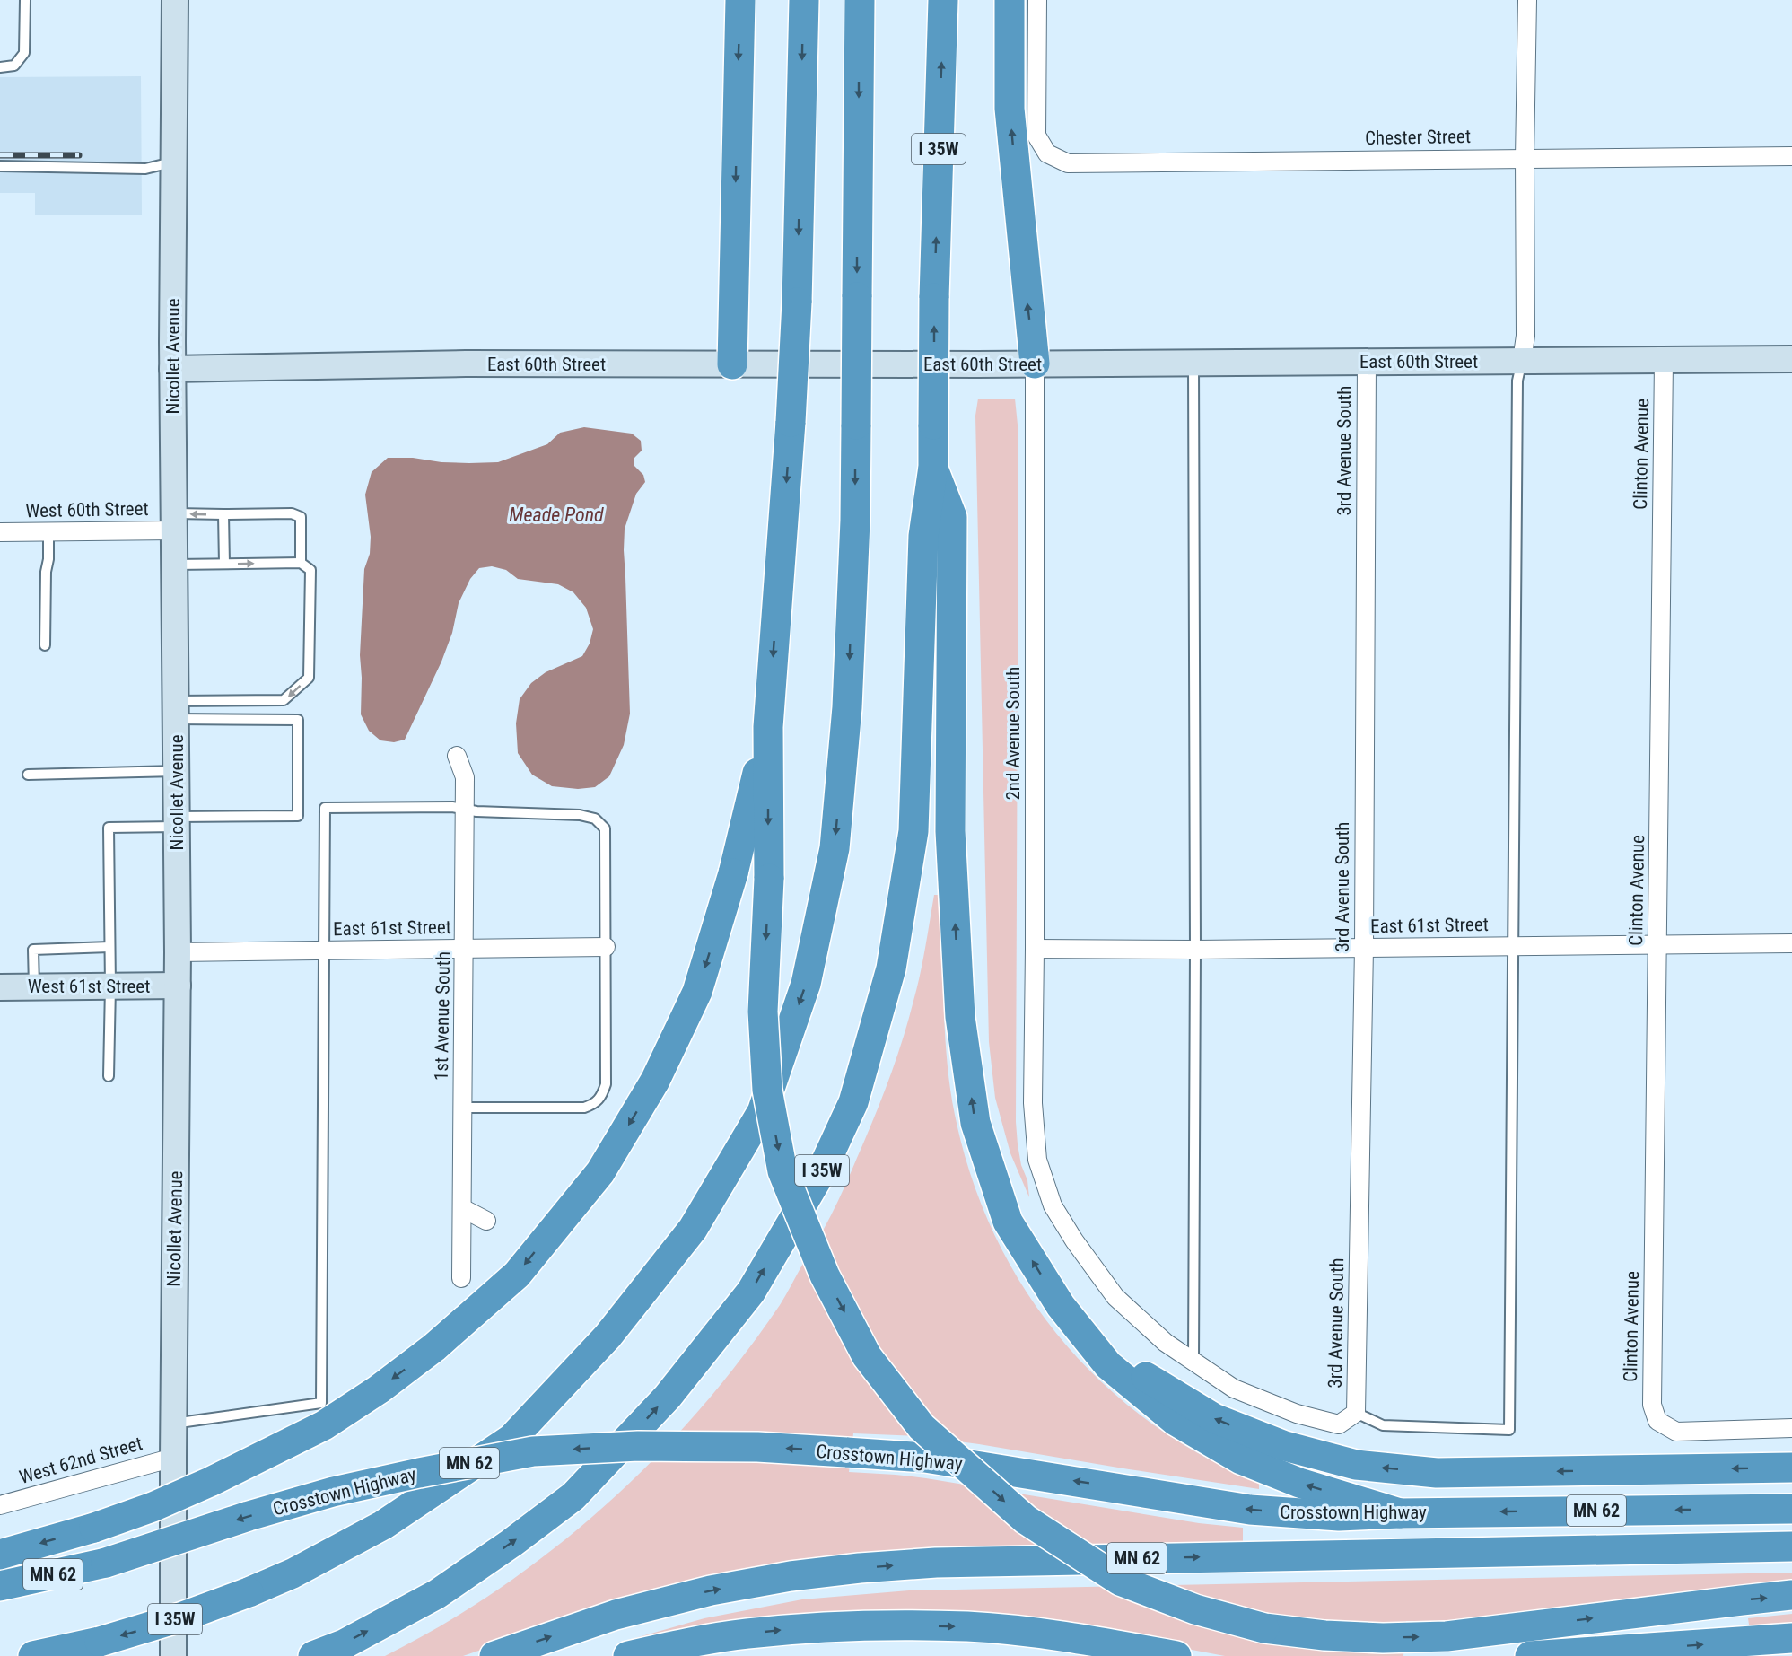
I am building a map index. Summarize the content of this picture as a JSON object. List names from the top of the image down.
{
  "streets": {
    "highway": ["I 35W", "Crosstown Highway", "MN 62"],
    "street": [
      "Chester Street",
      "Nicollet Avenue",
      "East 60th Street",
      "3rd Avenue South",
      "Clinton Avenue",
      "West 60th Street",
      "2nd Avenue South",
      "East 61st Street",
      "West 61st Street",
      "1st Avenue South",
      "West 62nd Street"
    ]
  },
  "crossings": [
    ["Nicollet Avenue", "East 60th Street"],
    ["Nicollet Avenue", "West 60th Street"],
    ["Nicollet Avenue", "East 61st Street"],
    ["Nicollet Avenue", "West 61st Street"],
    ["Nicollet Avenue", "West 62nd Street"],
    ["East 60th Street", "3rd Avenue South"],
    ["East 60th Street", "Clinton Avenue"],
    ["East 60th Street", "2nd Avenue South"],
    ["3rd Avenue South", "2nd Avenue South"],
    ["3rd Avenue South", "East 61st Street"],
    ["Clinton Avenue", "East 61st Street"],
    ["2nd Avenue South", "East 61st Street"],
    ["East 61st Street", "1st Avenue South"]
  ],
  "water": ["Meade Pond"]
}
